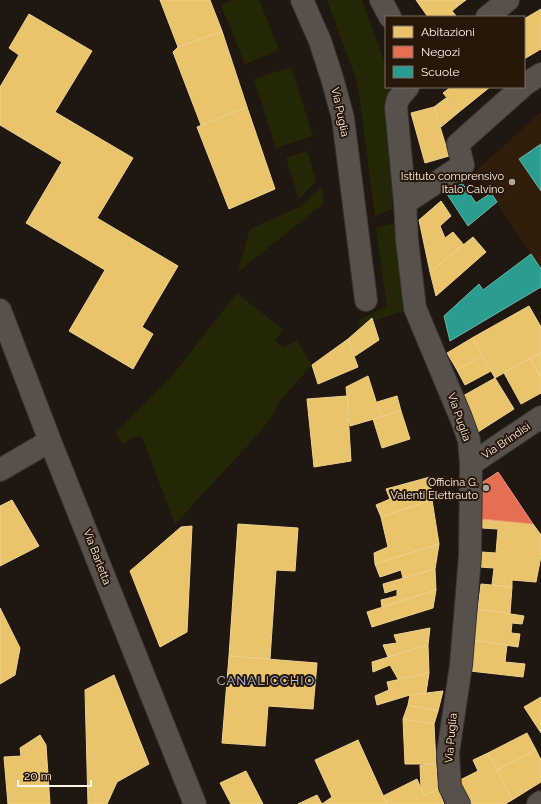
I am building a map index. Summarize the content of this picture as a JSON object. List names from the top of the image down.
{
  "streets": {
    "street": ["Via Puglia", "Via Brindisi", "Via Barletta"]
  },
  "crossings": [
    ["Via Puglia", "Via Brindisi"]
  ],
  "districts": ["CANALICCHIO"],
  "places": ["Istituto comprensivo Italo Calvino", "Officina G. Valenti Elettrauto"],
  "legend": ["Abitazioni", "Negozi", "Scuole"],
  "scale_bar": "20 m"
}
